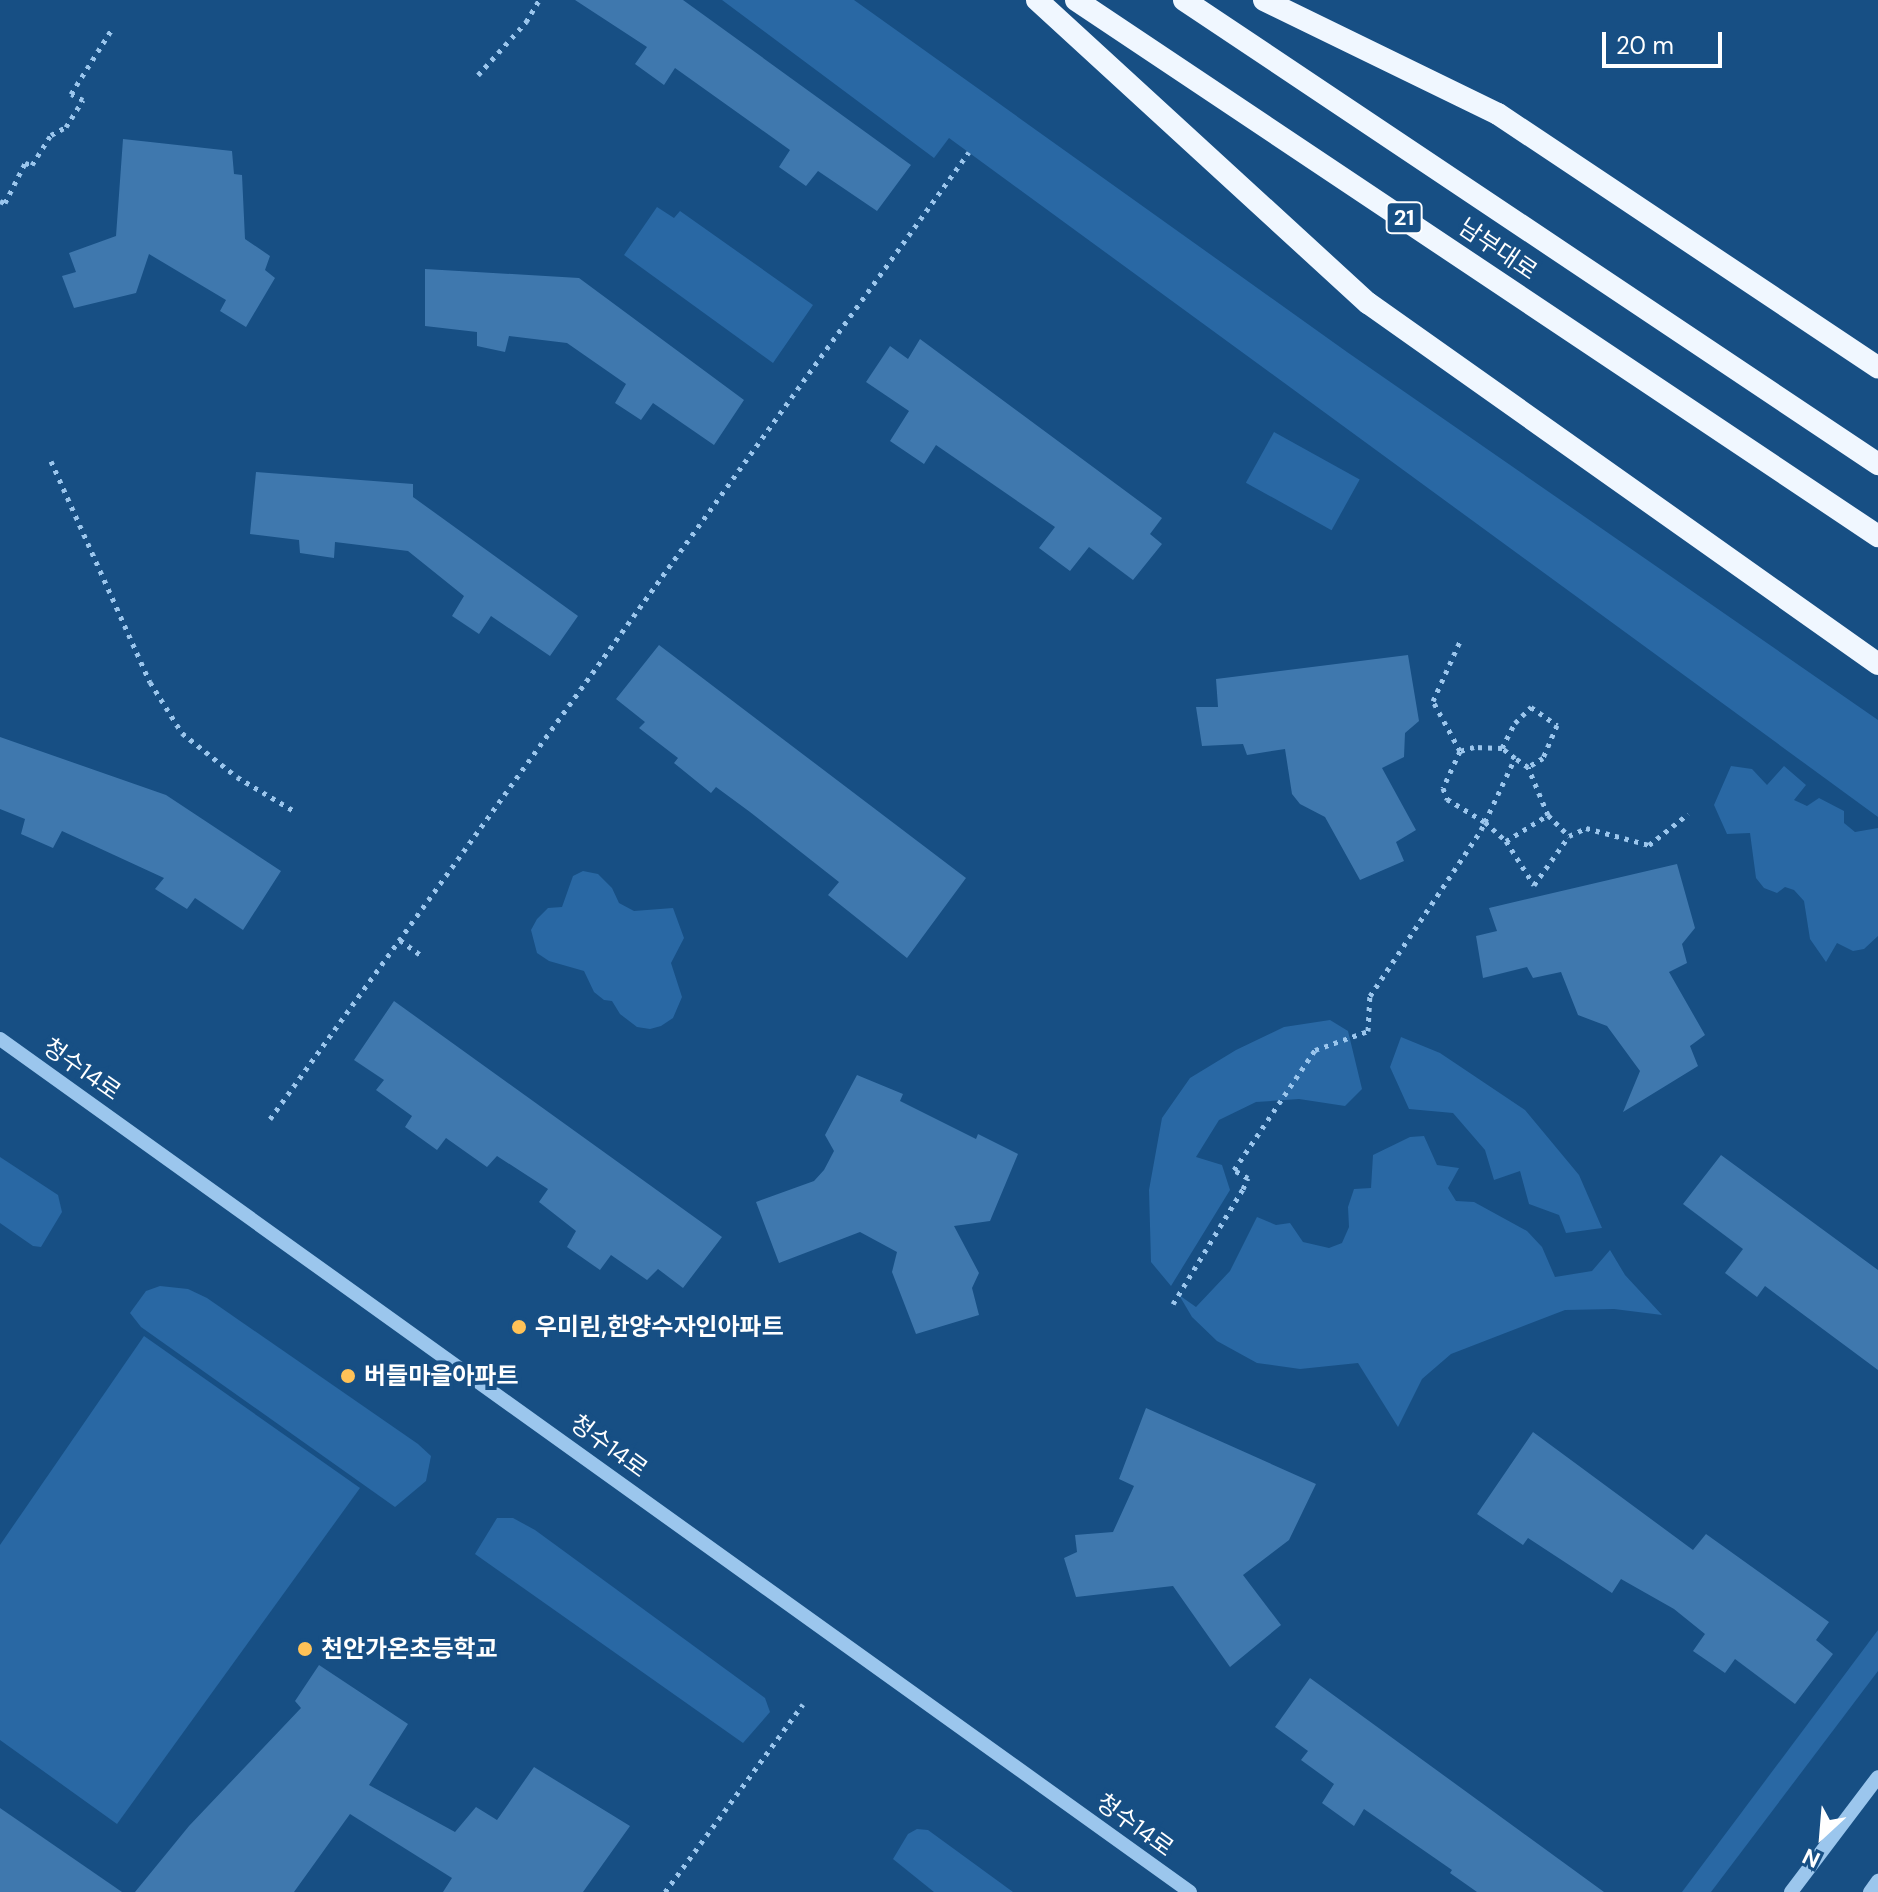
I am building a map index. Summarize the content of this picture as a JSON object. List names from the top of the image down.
{
  "streets": {
    "highway": ["21", "남부대로"],
    "street": ["청수14로"]
  },
  "places": ["우미린,한양수자인아파트", "버들마을아파트", "천안가온초등학교"],
  "scale_bar": "20 m",
  "north": "bottom left"
}
